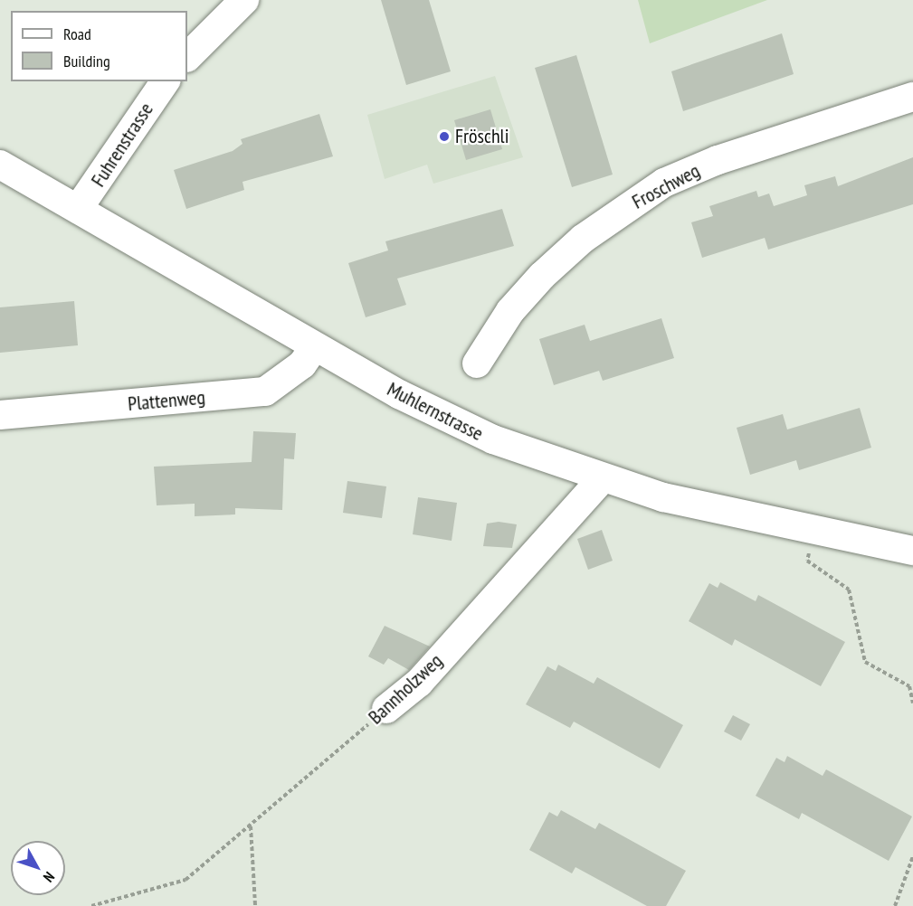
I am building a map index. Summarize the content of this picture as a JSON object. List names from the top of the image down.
{
  "streets": {
    "street": [
      "Fuhrenstrasse",
      "Froschweg",
      "Plattenweg",
      "Muhlernstrasse",
      "Bannholzweg"
    ]
  },
  "crossings": [
    ["Fuhrenstrasse", "Muhlernstrasse"],
    ["Plattenweg", "Muhlernstrasse"],
    ["Muhlernstrasse", "Bannholzweg"]
  ],
  "places": ["Fröschli"],
  "legend": ["Road", "Building"],
  "north": "bottom right"
}
